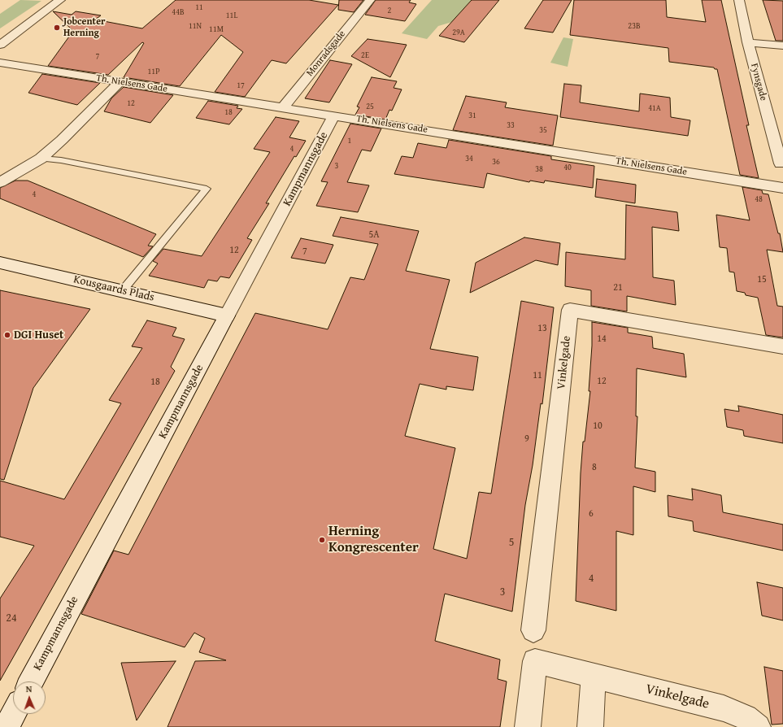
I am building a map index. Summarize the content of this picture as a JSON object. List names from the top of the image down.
{
  "streets": {
    "street": [
      "Monradsgade",
      "Fynsgade",
      "Th. Nielsens Gade",
      "Kampmannsgade",
      "Kousgaards Plads",
      "Vinkelgade"
    ]
  },
  "crossings": [
    ["Monradsgade", "Th. Nielsens Gade"],
    ["Th. Nielsens Gade", "Kampmannsgade"],
    ["Kampmannsgade", "Kousgaards Plads"]
  ],
  "places": ["Jobcenter Herning", "DGI Huset", "Herning Kongrescenter"],
  "house_numbers": [
    "11",
    "2",
    "44B",
    "11L",
    "11N",
    "23B",
    "11M",
    "29A",
    "2E",
    "7",
    "11P",
    "17",
    "12",
    "25",
    "41A",
    "18",
    "31",
    "33",
    "35",
    "1",
    "4",
    "34",
    "36",
    "3",
    "40",
    "38",
    "4",
    "48",
    "5A",
    "12",
    "7",
    "15",
    "21",
    "13",
    "14",
    "11",
    "12",
    "18",
    "10",
    "9",
    "8",
    "6",
    "5",
    "4",
    "3",
    "24"
  ],
  "north": "top"
}
